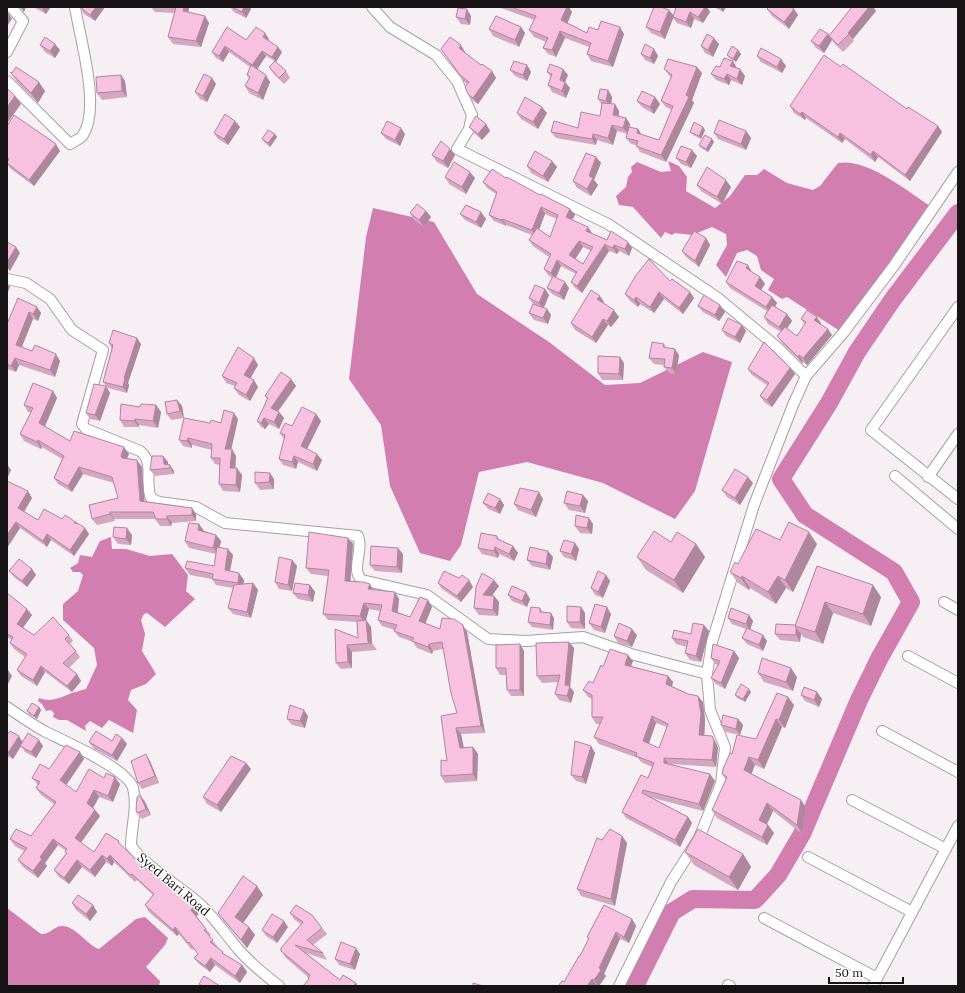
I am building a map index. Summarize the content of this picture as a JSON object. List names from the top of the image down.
{
  "streets": {
    "street": ["Syed Bari Road"]
  },
  "scale_bar": "50 m"
}
